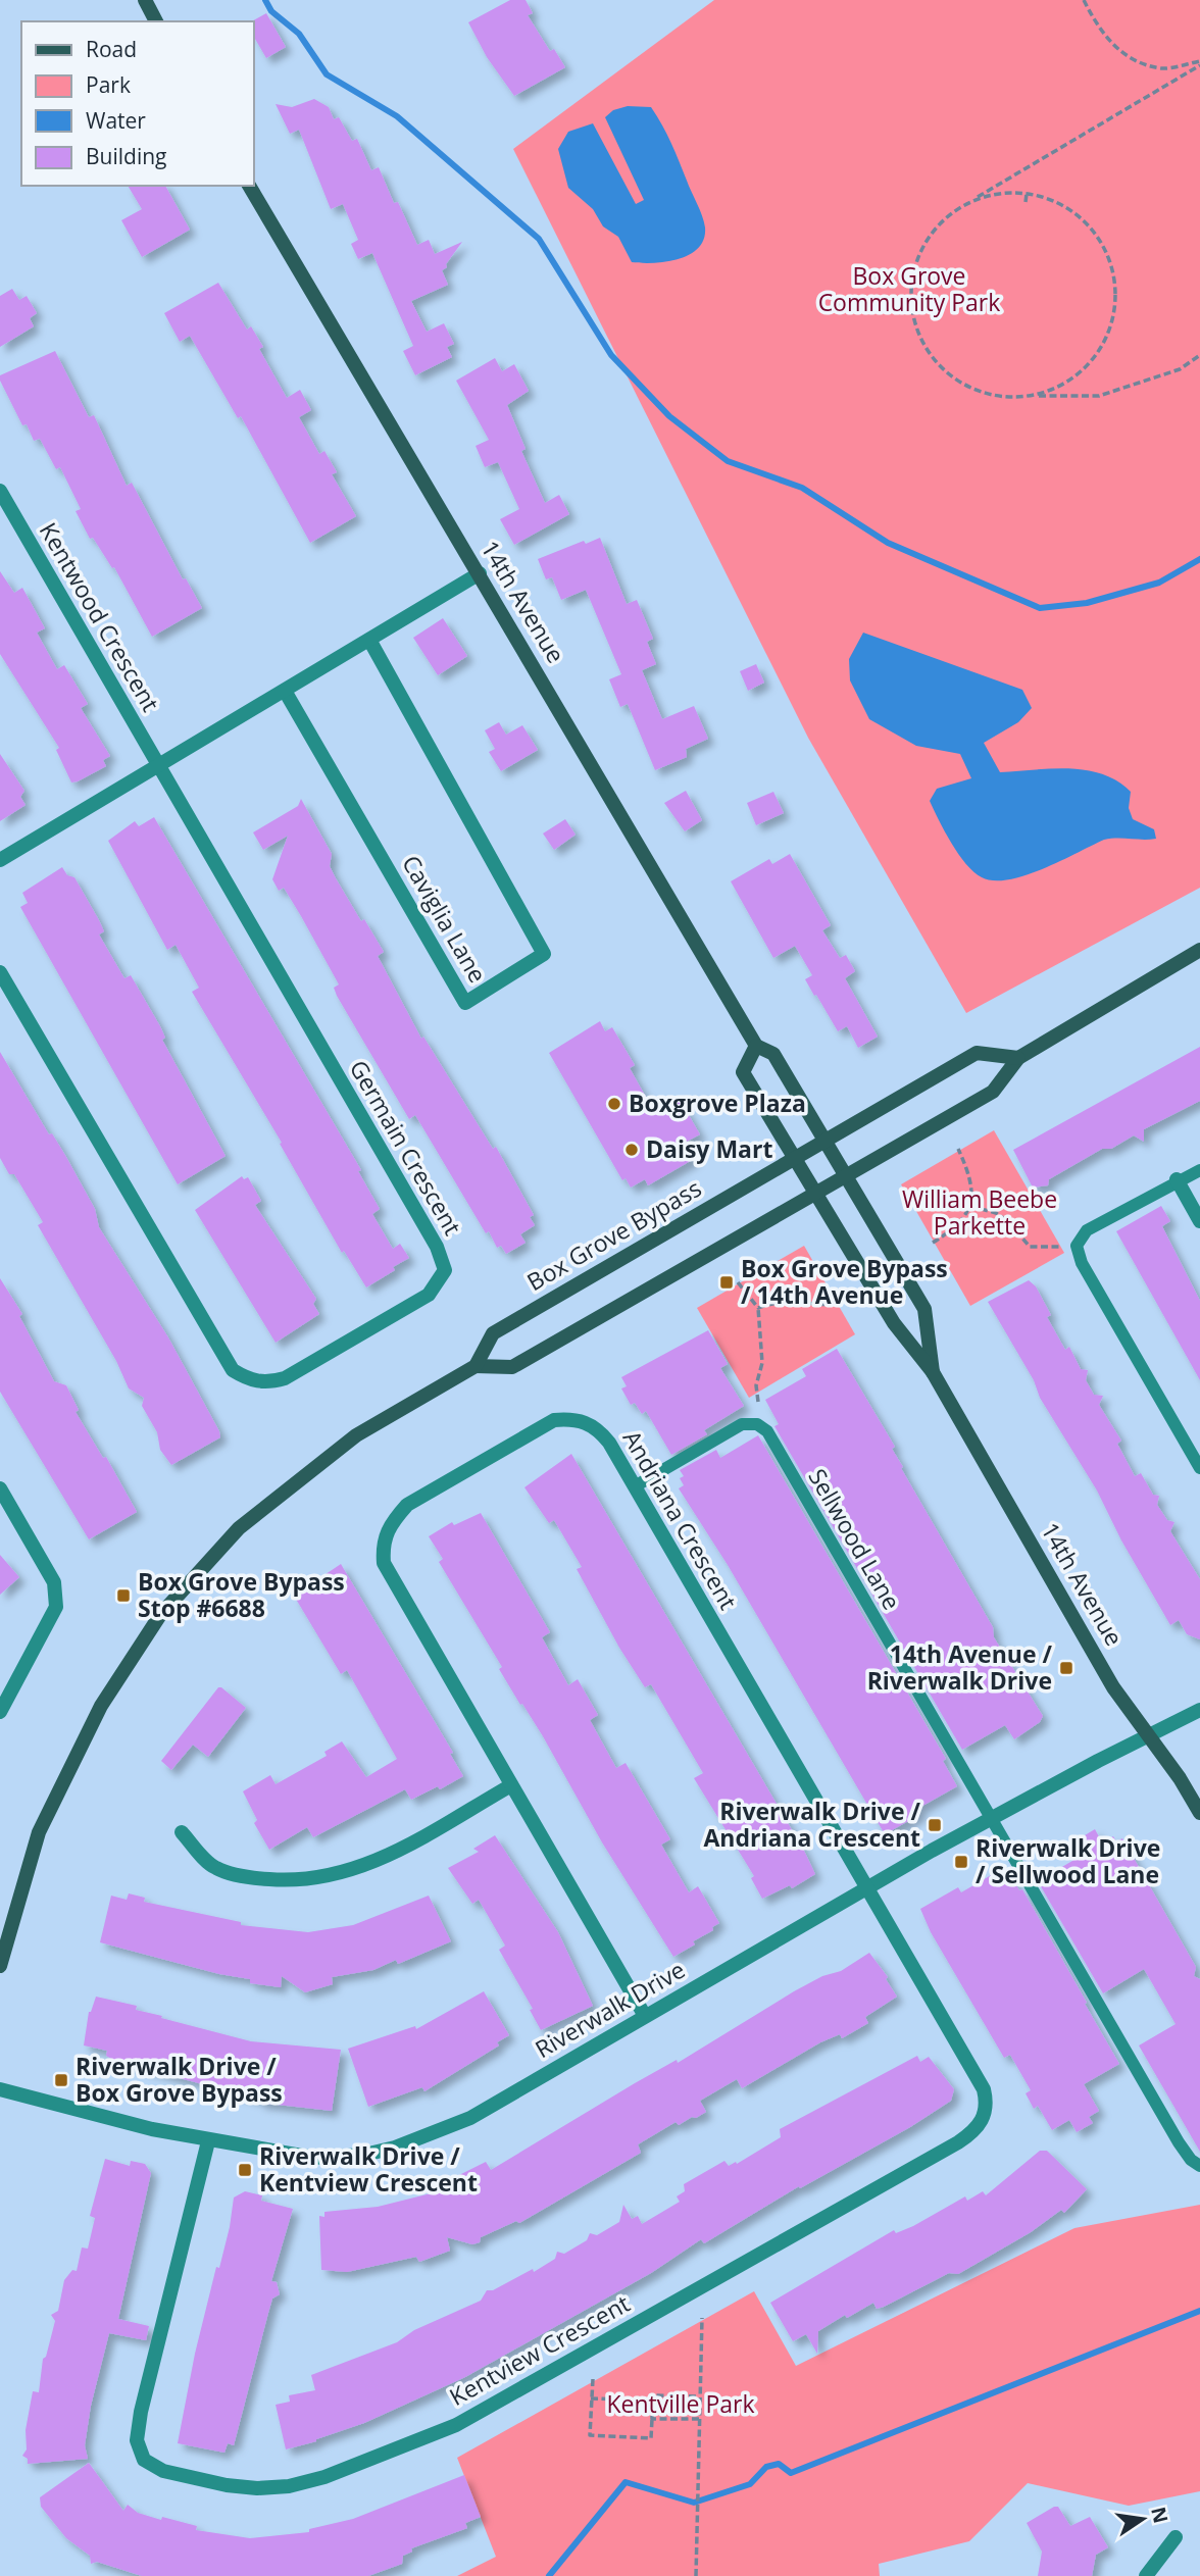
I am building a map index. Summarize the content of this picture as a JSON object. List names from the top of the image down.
{
  "streets": {
    "main road": ["14th Avenue", "Box Grove Bypass"],
    "street": [
      "Kentwood Crescent",
      "Caviglia Lane",
      "Germain Crescent",
      "Andriana Crescent",
      "Riverwalk Drive",
      "Kentview Crescent"
    ],
    "lane": ["Sellwood Lane"]
  },
  "crossings": [
    ["14th Avenue", "Box Grove Bypass"],
    ["14th Avenue", "Riverwalk Drive"],
    ["Kentwood Crescent", "Germain Crescent"],
    ["Andriana Crescent", "Sellwood Lane"],
    ["Andriana Crescent", "Riverwalk Drive"],
    ["Andriana Crescent", "Kentview Crescent"],
    ["Sellwood Lane", "Riverwalk Drive"],
    ["Riverwalk Drive", "Kentview Crescent"]
  ],
  "parks": ["Box Grove Community Park", "William Beebe Parkette", "Kentville Park"],
  "places": {
    "other": ["Boxgrove Plaza", "Daisy Mart"],
    "transit": [
      "Box Grove Bypass / 14th Avenue",
      "Box Grove Bypass Stop #6688",
      "14th Avenue / Riverwalk Drive",
      "Riverwalk Drive / Andriana Crescent",
      "Riverwalk Drive / Sellwood Lane",
      "Riverwalk Drive / Box Grove Bypass",
      "Riverwalk Drive / Kentview Crescent"
    ]
  },
  "legend": [
    "Road",
    "Park",
    "Water",
    "Building"
  ],
  "north": "right"
}
